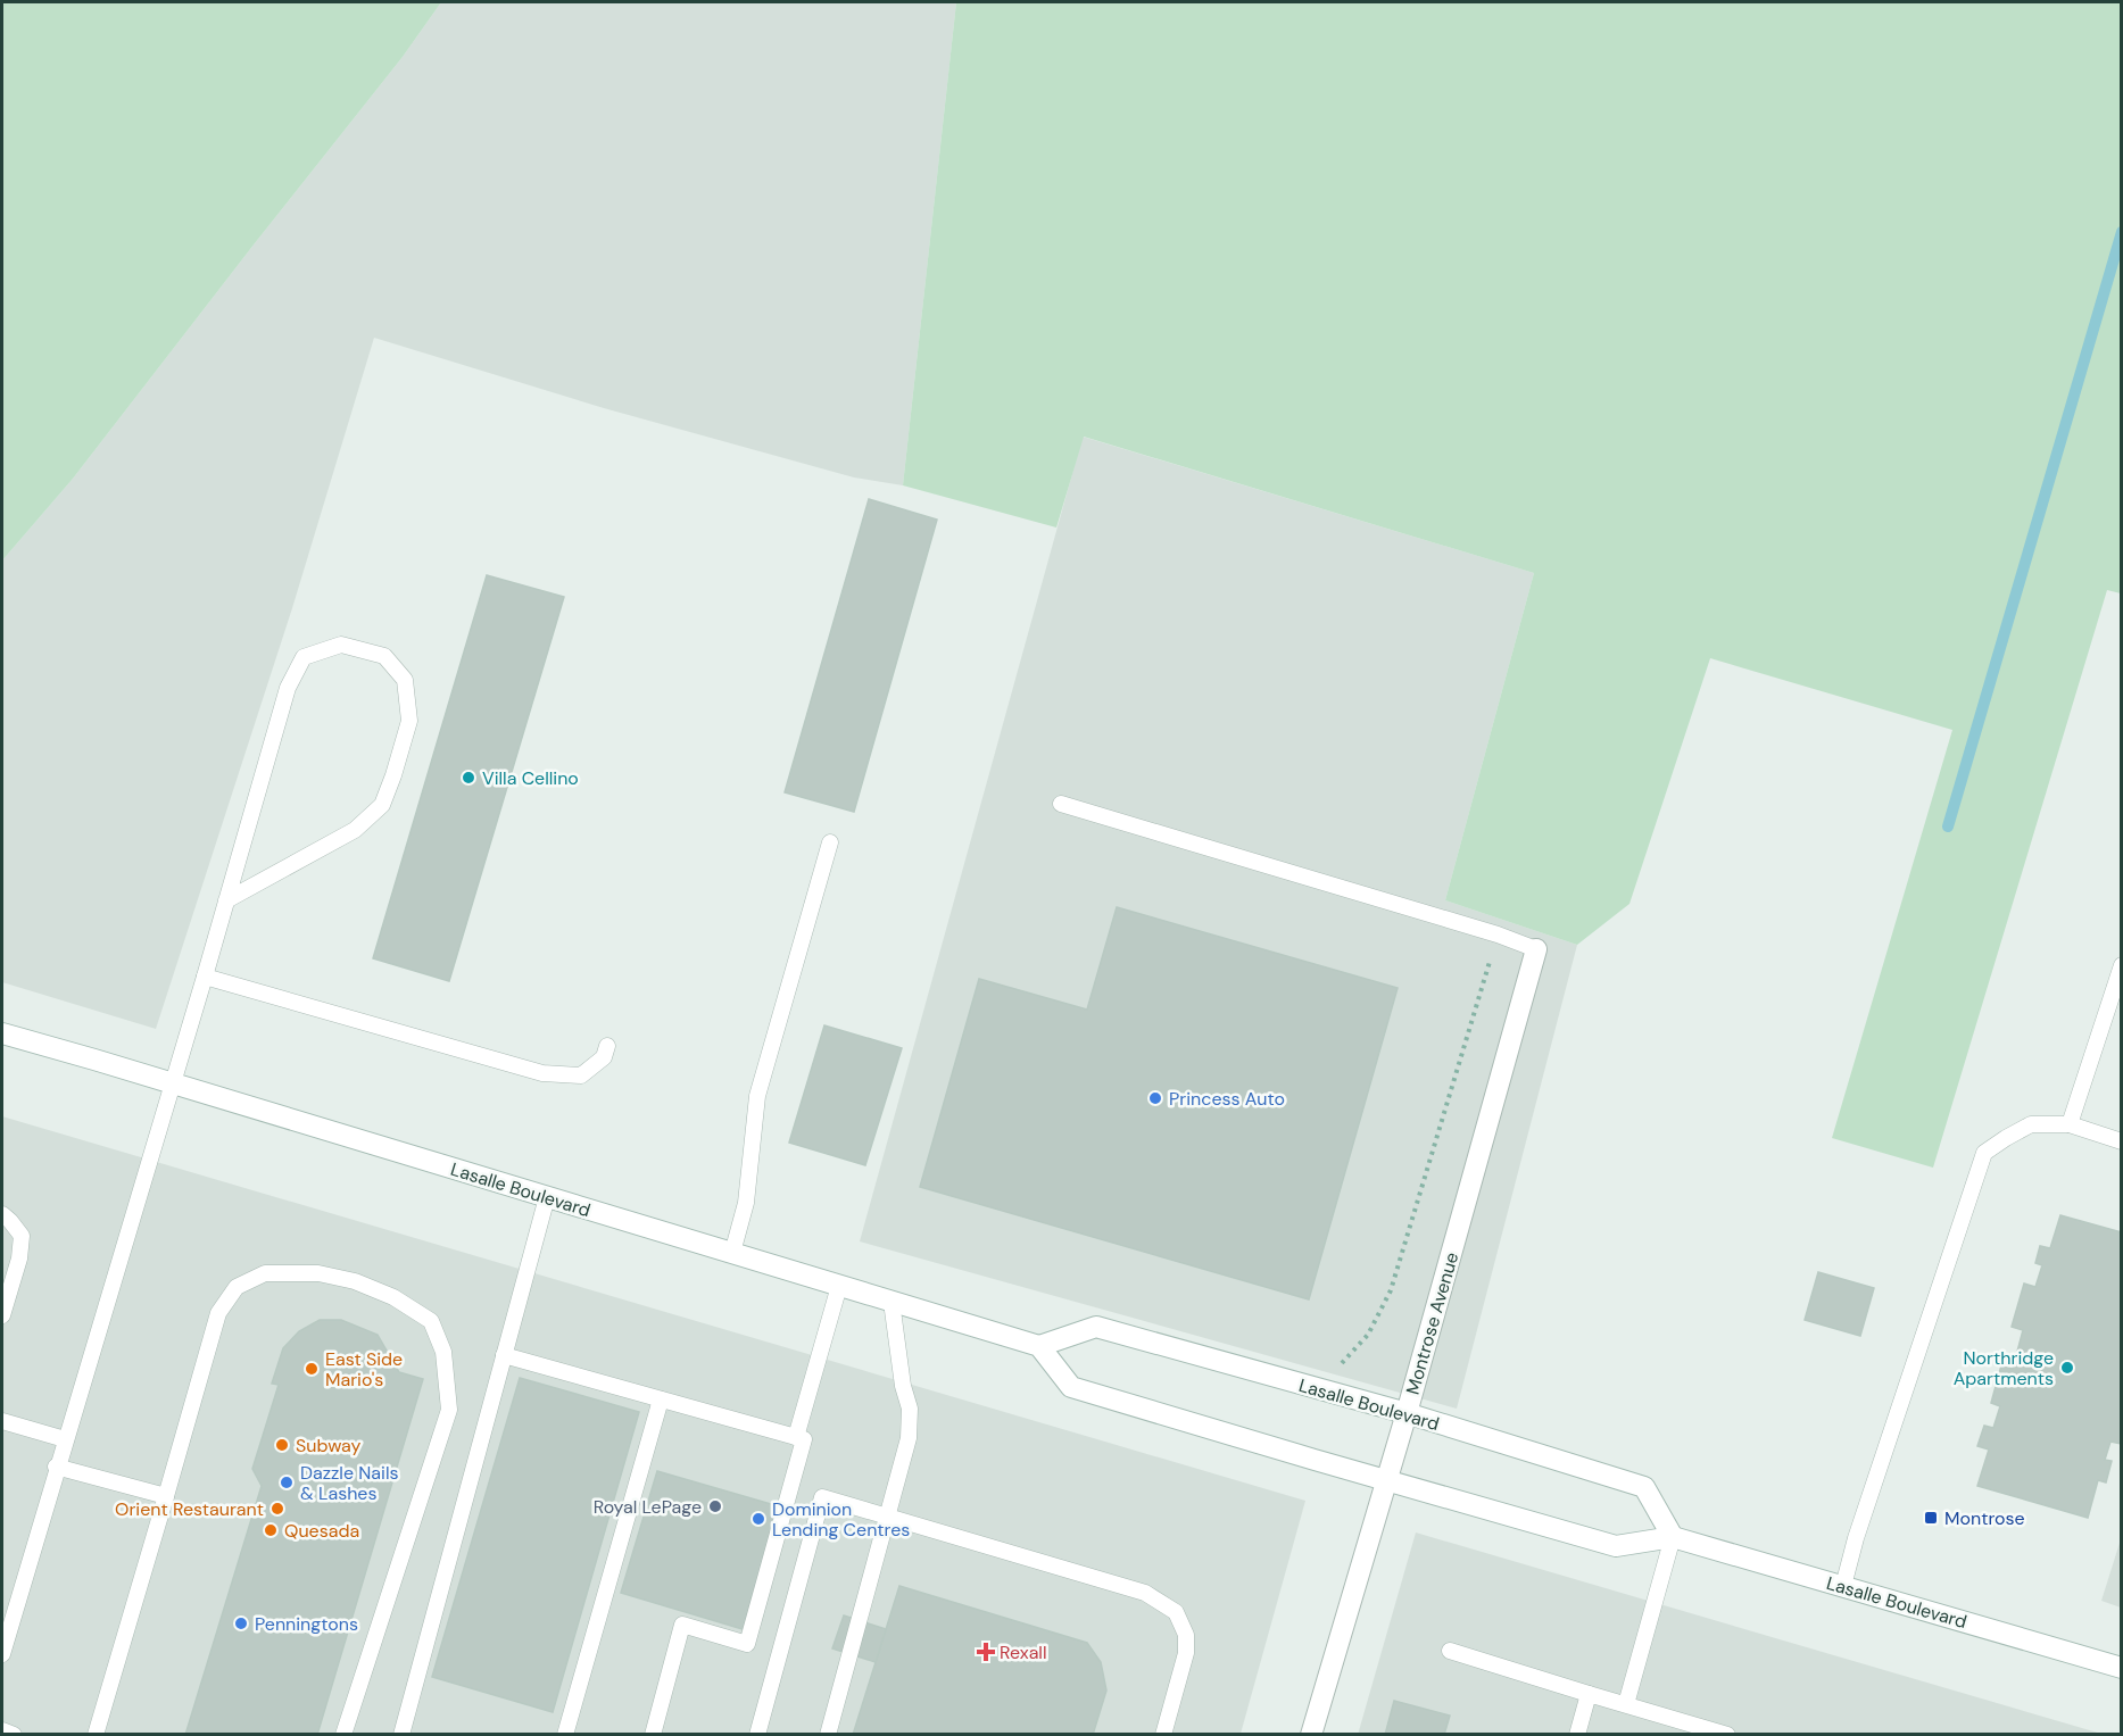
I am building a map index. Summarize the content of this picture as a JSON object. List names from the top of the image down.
{
  "streets": {
    "main road": ["Lasalle Boulevard", "Montrose Avenue"]
  },
  "crossings": [
    ["Lasalle Boulevard", "Montrose Avenue"]
  ],
  "places": {
    "other": [
      "Villa Cellino",
      "Princess Auto",
      "Northridge Apartments",
      "East Side Mario's",
      "Subway",
      "Dazzle Nails & Lashes",
      "Royal LePage",
      "Orient Restaurant",
      "Dominion Lending Centres",
      "Quesada",
      "Penningtons"
    ],
    "transit": ["Montrose"],
    "health": ["Rexall"]
  }
}
